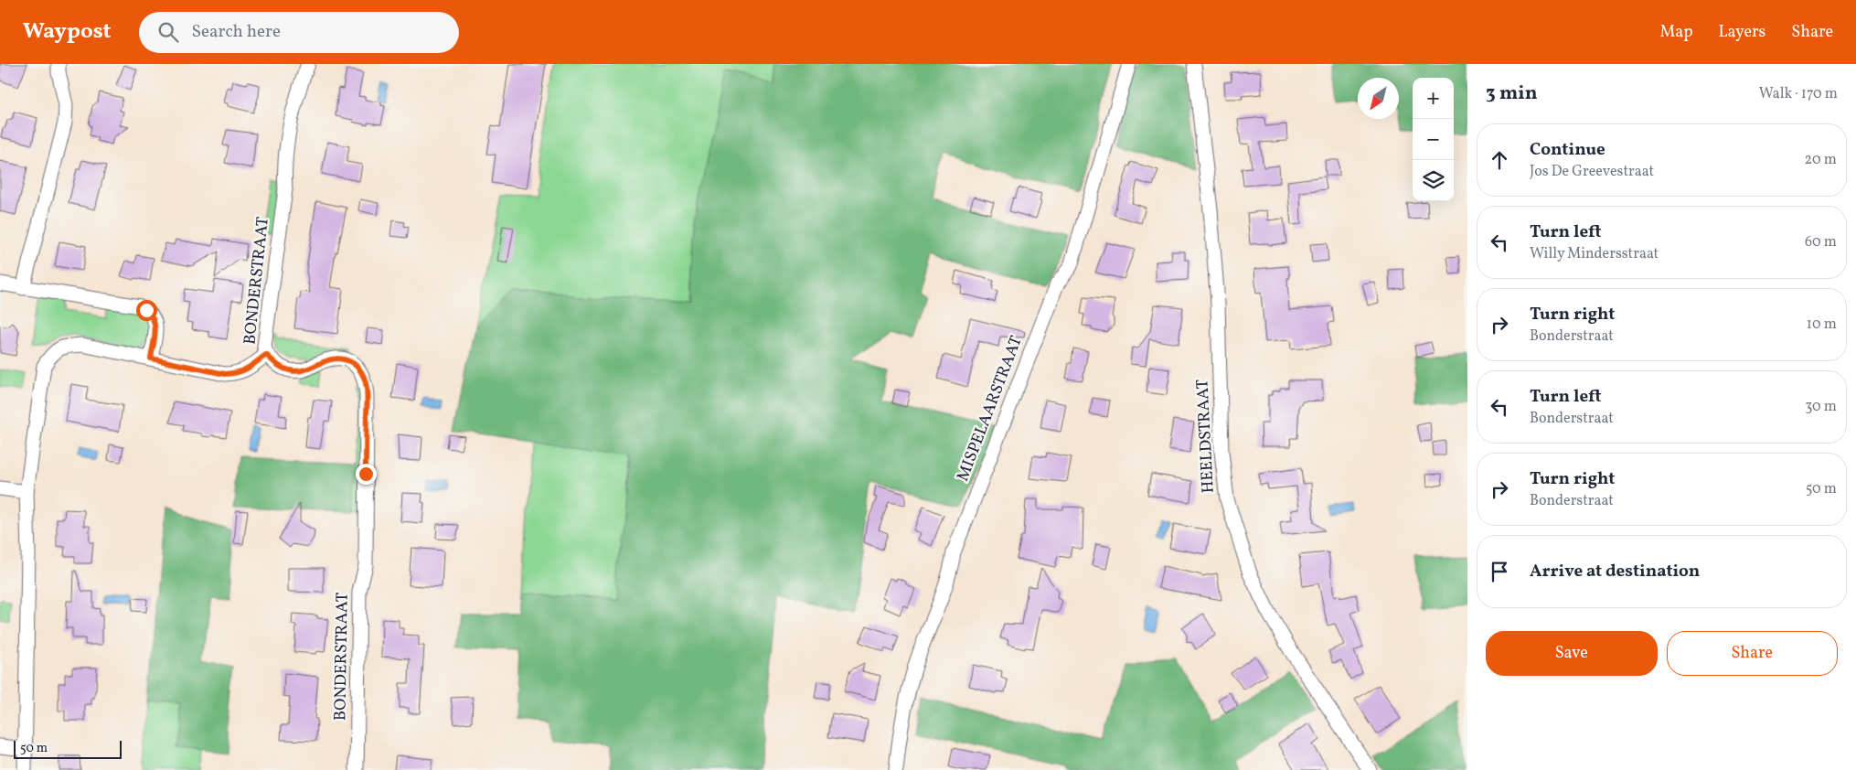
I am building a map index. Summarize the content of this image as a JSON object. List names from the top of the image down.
{
  "streets": {
    "street": ["BONDERSTRAAT", "MISPELAARSTRAAT", "HEELDSTRAAT"]
  },
  "scale_bar": "50 m",
  "north": "bottom left",
  "page": {
    "header": "Waypost",
    "search": "Search here",
    "nav": ["Map", "Layers", "Share"],
    "heading": ["3 min", "Walk · 170 m"],
    "map_buttons": ["+", "−"],
    "list": [
      ["Continue", "Jos De Greevestraat", "20 m"],
      ["Turn left", "Willy Mindersstraat", "60 m"],
      ["Turn right", "Bonderstraat", "10 m"],
      ["Turn left", "Bonderstraat", "30 m"],
      ["Turn right", "Bonderstraat", "50 m"],
      "Arrive at destination"
    ],
    "buttons": ["Save", "Share"],
    "scale": "50 m"
  }
}
